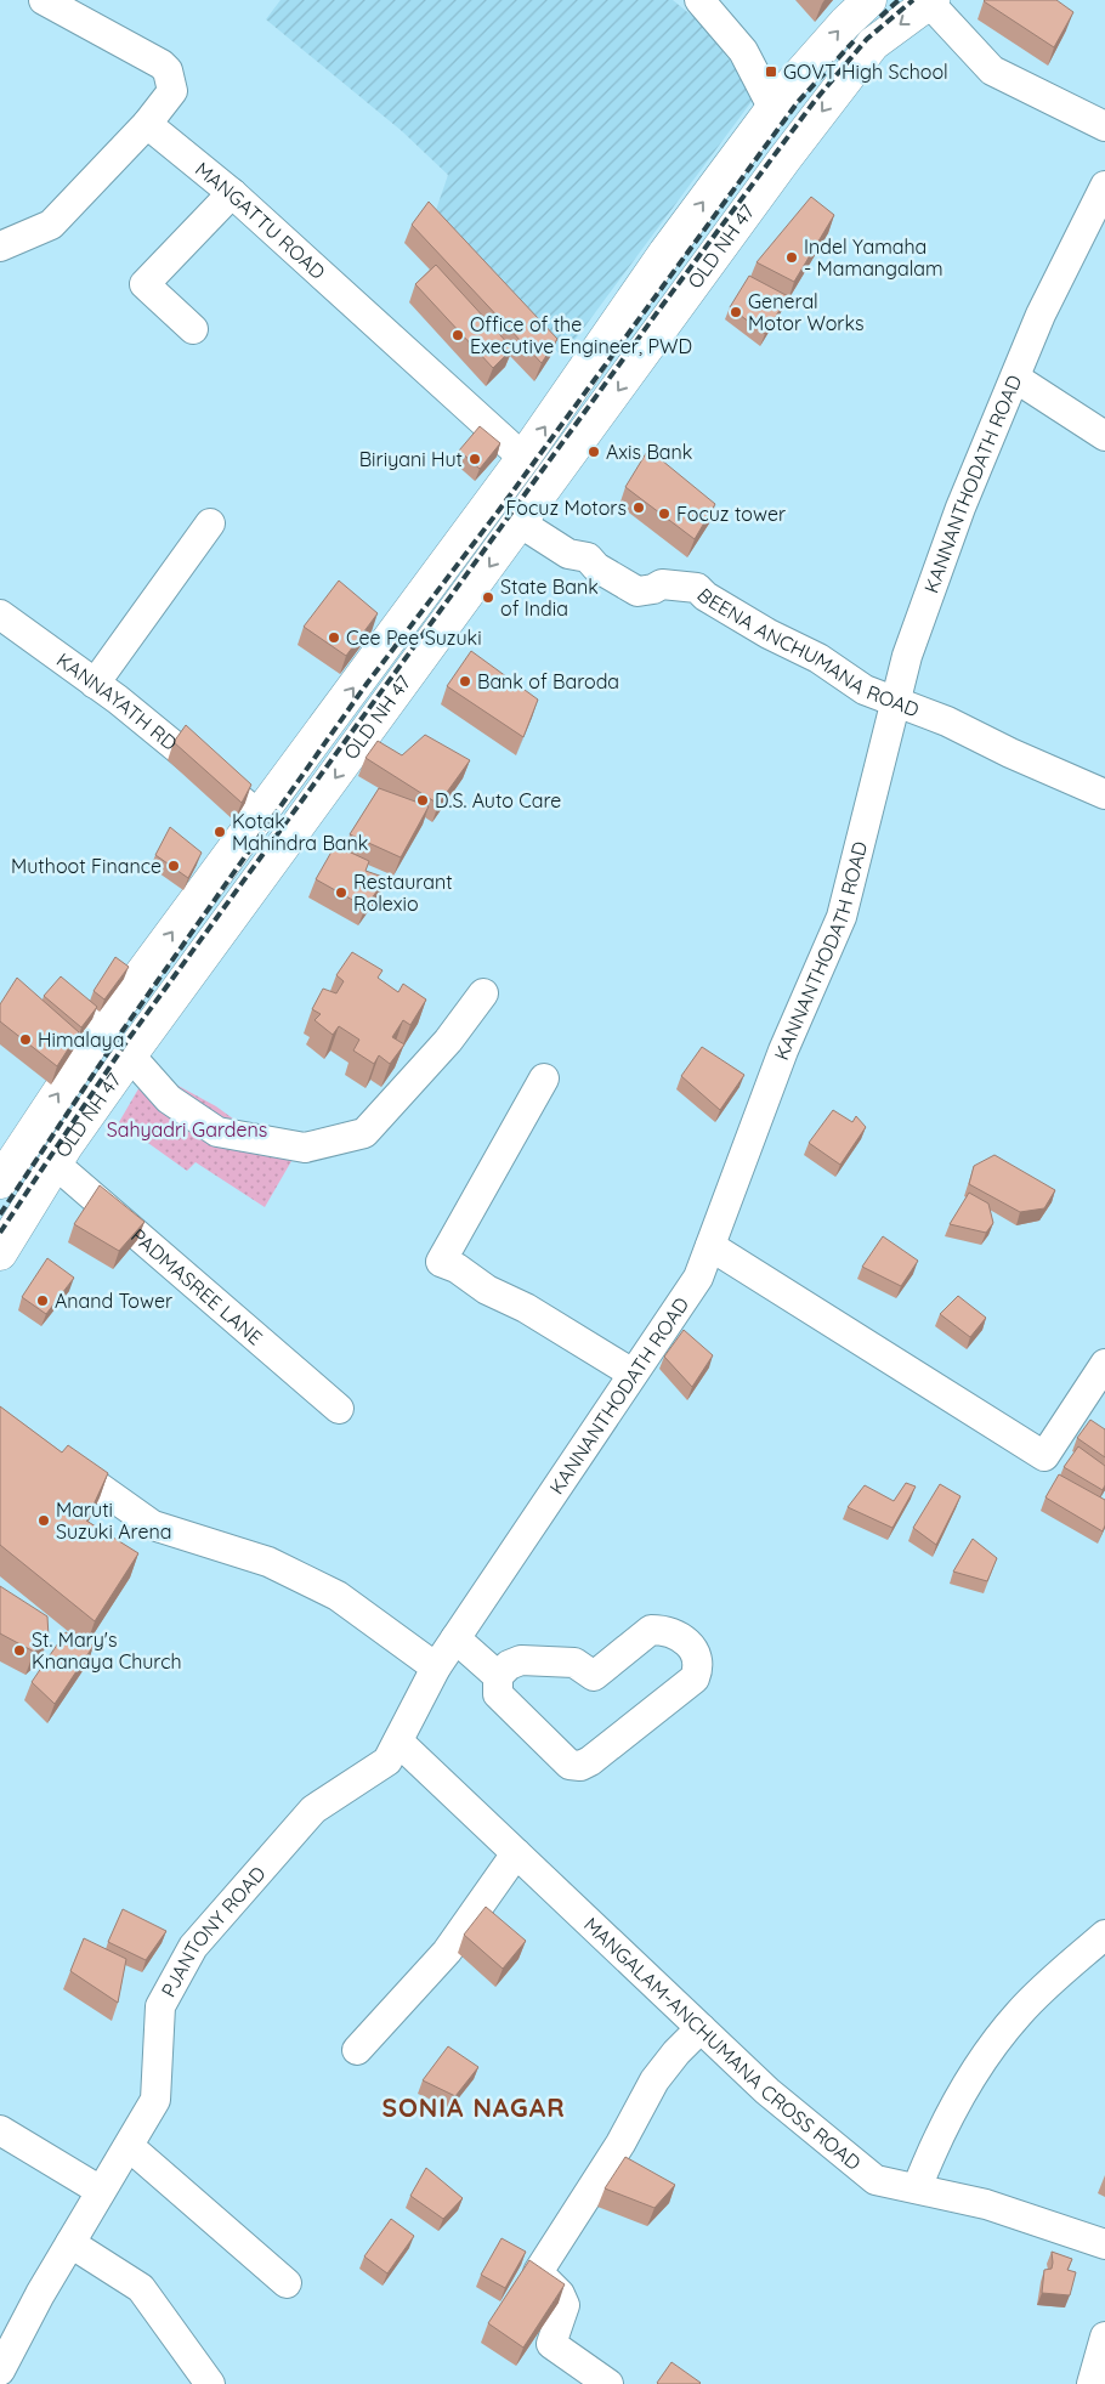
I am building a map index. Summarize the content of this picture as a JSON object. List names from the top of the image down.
{
  "streets": {
    "main road": ["OLD NH 47"],
    "street": [
      "MANGATTU ROAD",
      "KANNANTHODATH ROAD",
      "BEENA ANCHUMANA ROAD",
      "KANNAYATH RD",
      "PADMASREE LANE",
      "PJANTONY ROAD",
      "MANGALAM-ANCHUMANA CROSS ROAD"
    ]
  },
  "crossings": [
    ["MANGATTU ROAD", "OLD NH 47"],
    ["OLD NH 47", "BEENA ANCHUMANA ROAD"],
    ["OLD NH 47", "KANNAYATH RD"],
    ["OLD NH 47", "PADMASREE LANE"],
    ["KANNANTHODATH ROAD", "BEENA ANCHUMANA ROAD"],
    ["KANNANTHODATH ROAD", "PJANTONY ROAD"],
    ["PJANTONY ROAD", "MANGALAM-ANCHUMANA CROSS ROAD"]
  ],
  "districts": ["SONIA NAGAR"],
  "parks": ["Sahyadri Gardens"],
  "places": {
    "transit": ["GOVT High School"],
    "other": [
      "Indel Yamaha - Mamangalam",
      "General Motor Works",
      "Office of the Executive Engineer, PWD",
      "Axis Bank",
      "Biriyani Hut",
      "Focuz Motors",
      "Focuz tower",
      "State Bank of India",
      "Cee Pee Suzuki",
      "Bank of Baroda",
      "D.S. Auto Care",
      "Kotak Mahindra Bank",
      "Muthoot Finance",
      "Restaurant Rolexio",
      "Himalaya",
      "Anand Tower",
      "Maruti Suzuki Arena",
      "St. Mary's Knanaya Church"
    ]
  }
}
